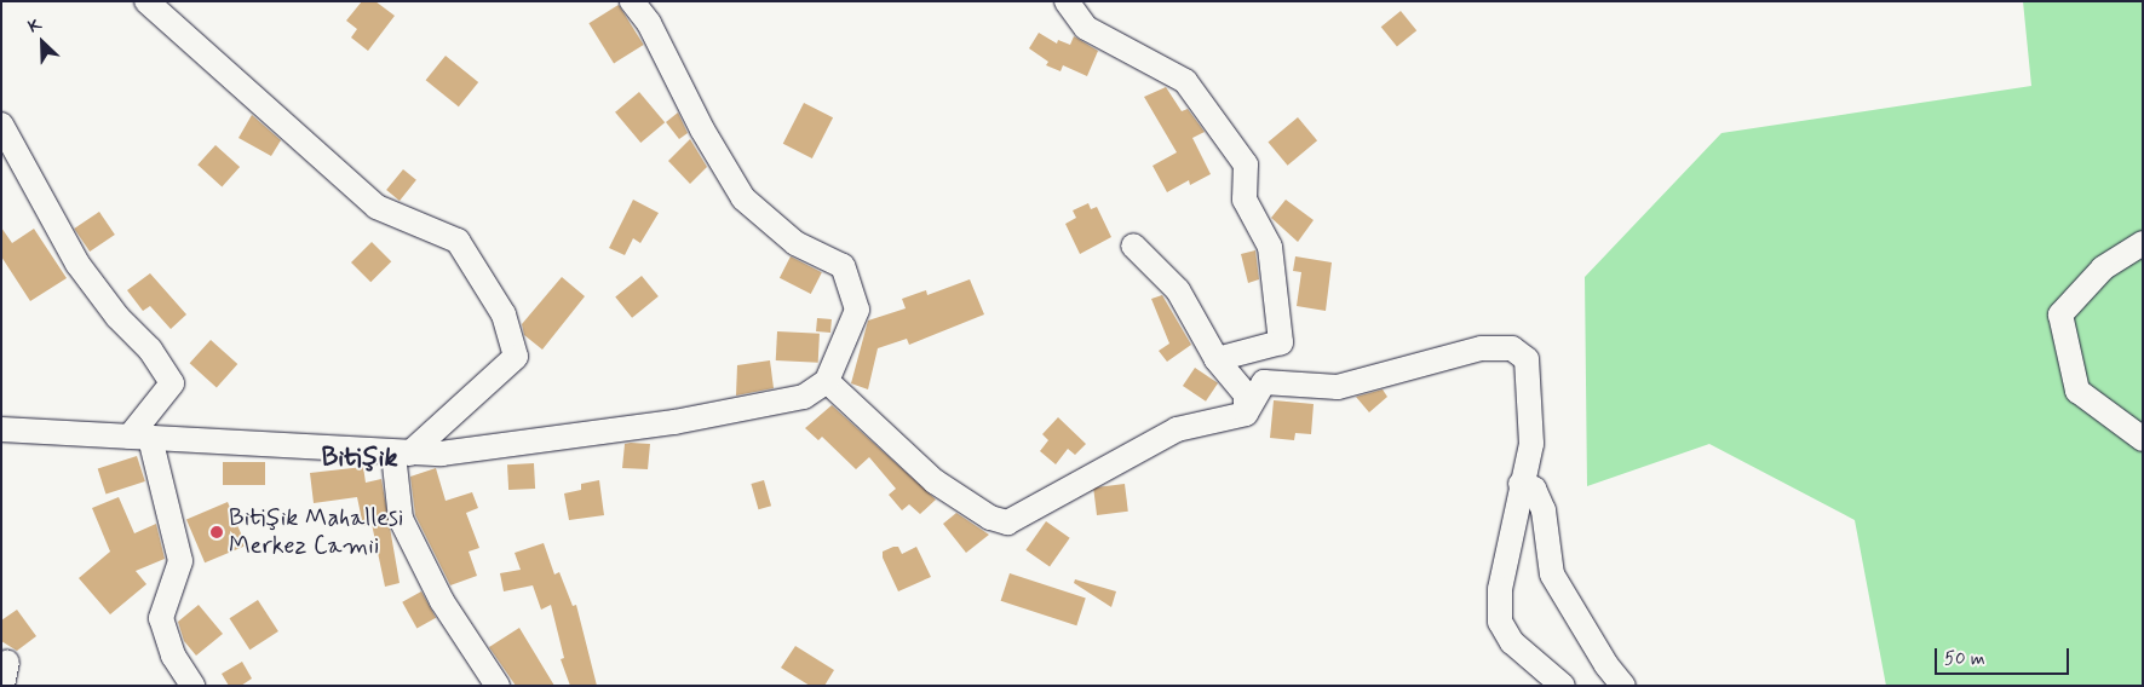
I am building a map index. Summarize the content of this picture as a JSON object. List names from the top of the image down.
{
  "districts": ["Bitişik"],
  "places": ["Bitişik Mahallesi Merkez Camii"],
  "scale_bar": "50 m",
  "north": "top left"
}
